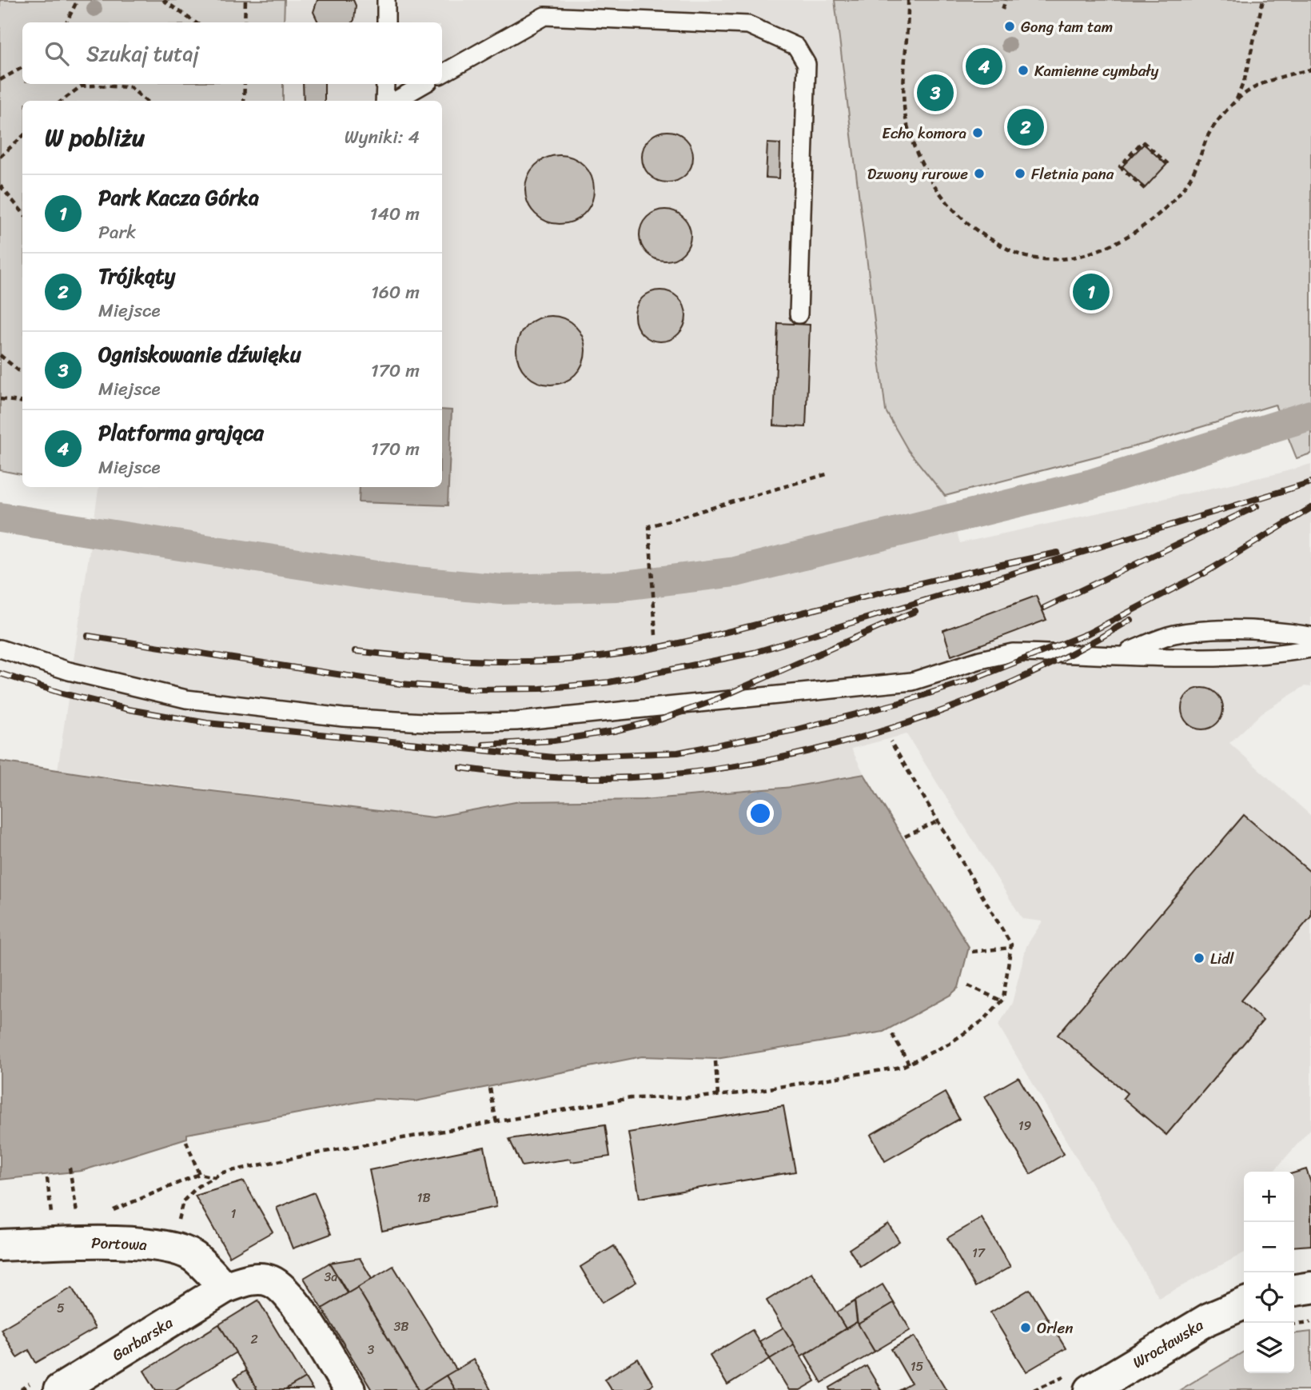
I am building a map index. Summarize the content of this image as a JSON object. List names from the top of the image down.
{
  "streets": {
    "street": ["Portowa", "Garbarska", "Wrocławska"]
  },
  "crossings": [
    ["Portowa", "Garbarska"]
  ],
  "places": [
    "Gong tam tam",
    "Kamienne cymbały",
    "Echo komora",
    "Dzwony rurowe",
    "Fletnia pana",
    "Lidl",
    "Orlen"
  ],
  "house_numbers": [
    "19",
    "1B",
    "1",
    "17",
    "3a",
    "5",
    "3B",
    "2",
    "3",
    "15"
  ],
  "page": {
    "search": "Szukaj tutaj",
    "pins": [
      "4",
      "3",
      "2",
      "1"
    ],
    "heading": ["W pobliżu", "Wyniki: 4"],
    "list": [
      {
        "mark": "1",
        "name": "Park Kacza Górka",
        "note": "Park",
        "value": "140 m"
      },
      {
        "mark": "2",
        "name": "Trójkąty",
        "note": "Miejsce",
        "value": "160 m"
      },
      {
        "mark": "3",
        "name": "Ogniskowanie dźwięku",
        "note": "Miejsce",
        "value": "170 m"
      },
      {
        "mark": "4",
        "name": "Platforma grająca",
        "note": "Miejsce",
        "value": "170 m"
      }
    ],
    "map_buttons": ["+", "−"]
  }
}
